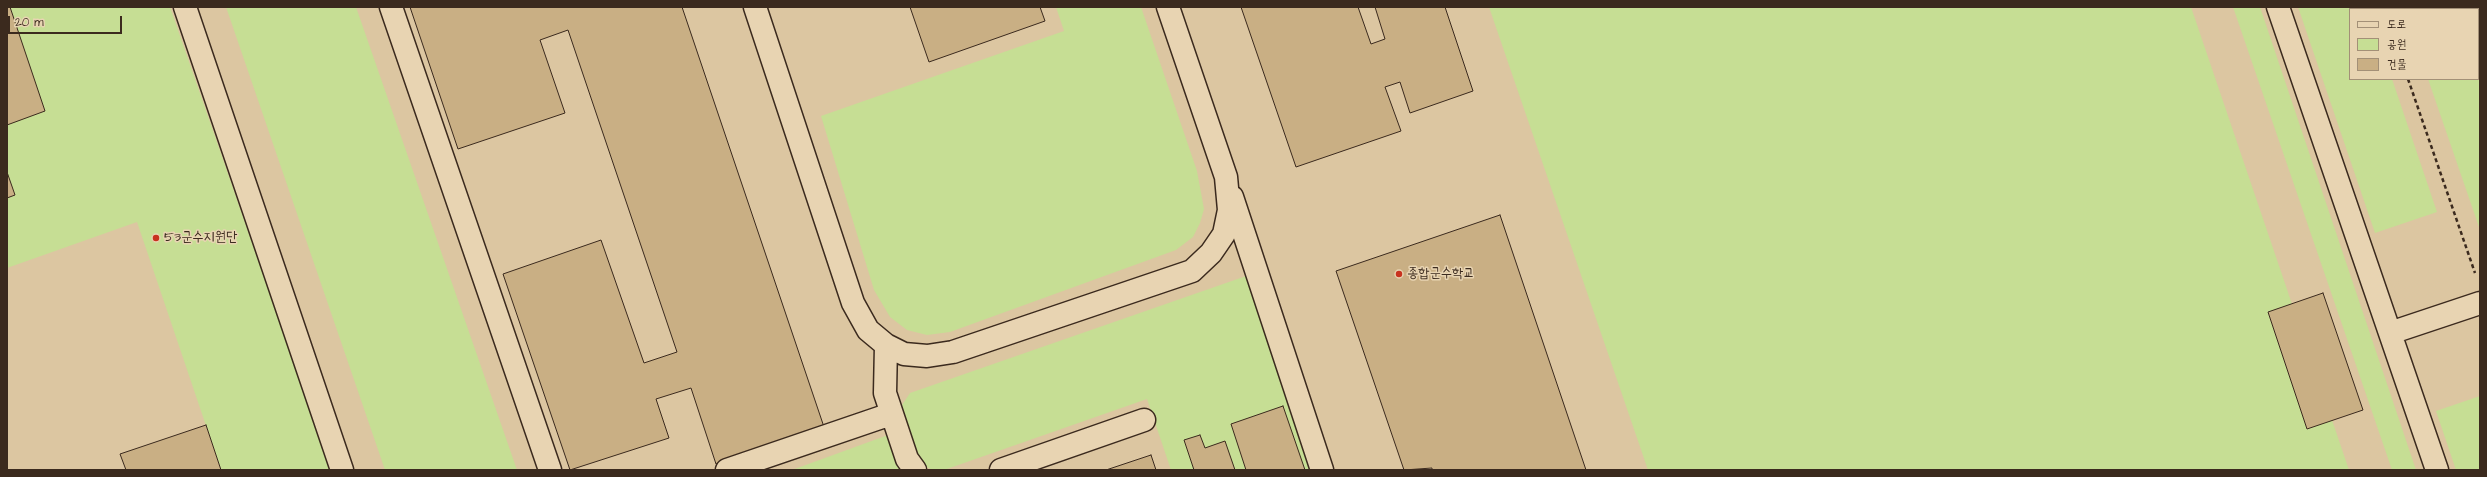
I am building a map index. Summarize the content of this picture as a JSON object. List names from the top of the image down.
{
  "places": ["53군수지원단", "종합군수학교"],
  "legend": ["도로", "공원", "건물"],
  "scale_bar": "20 m"
}
